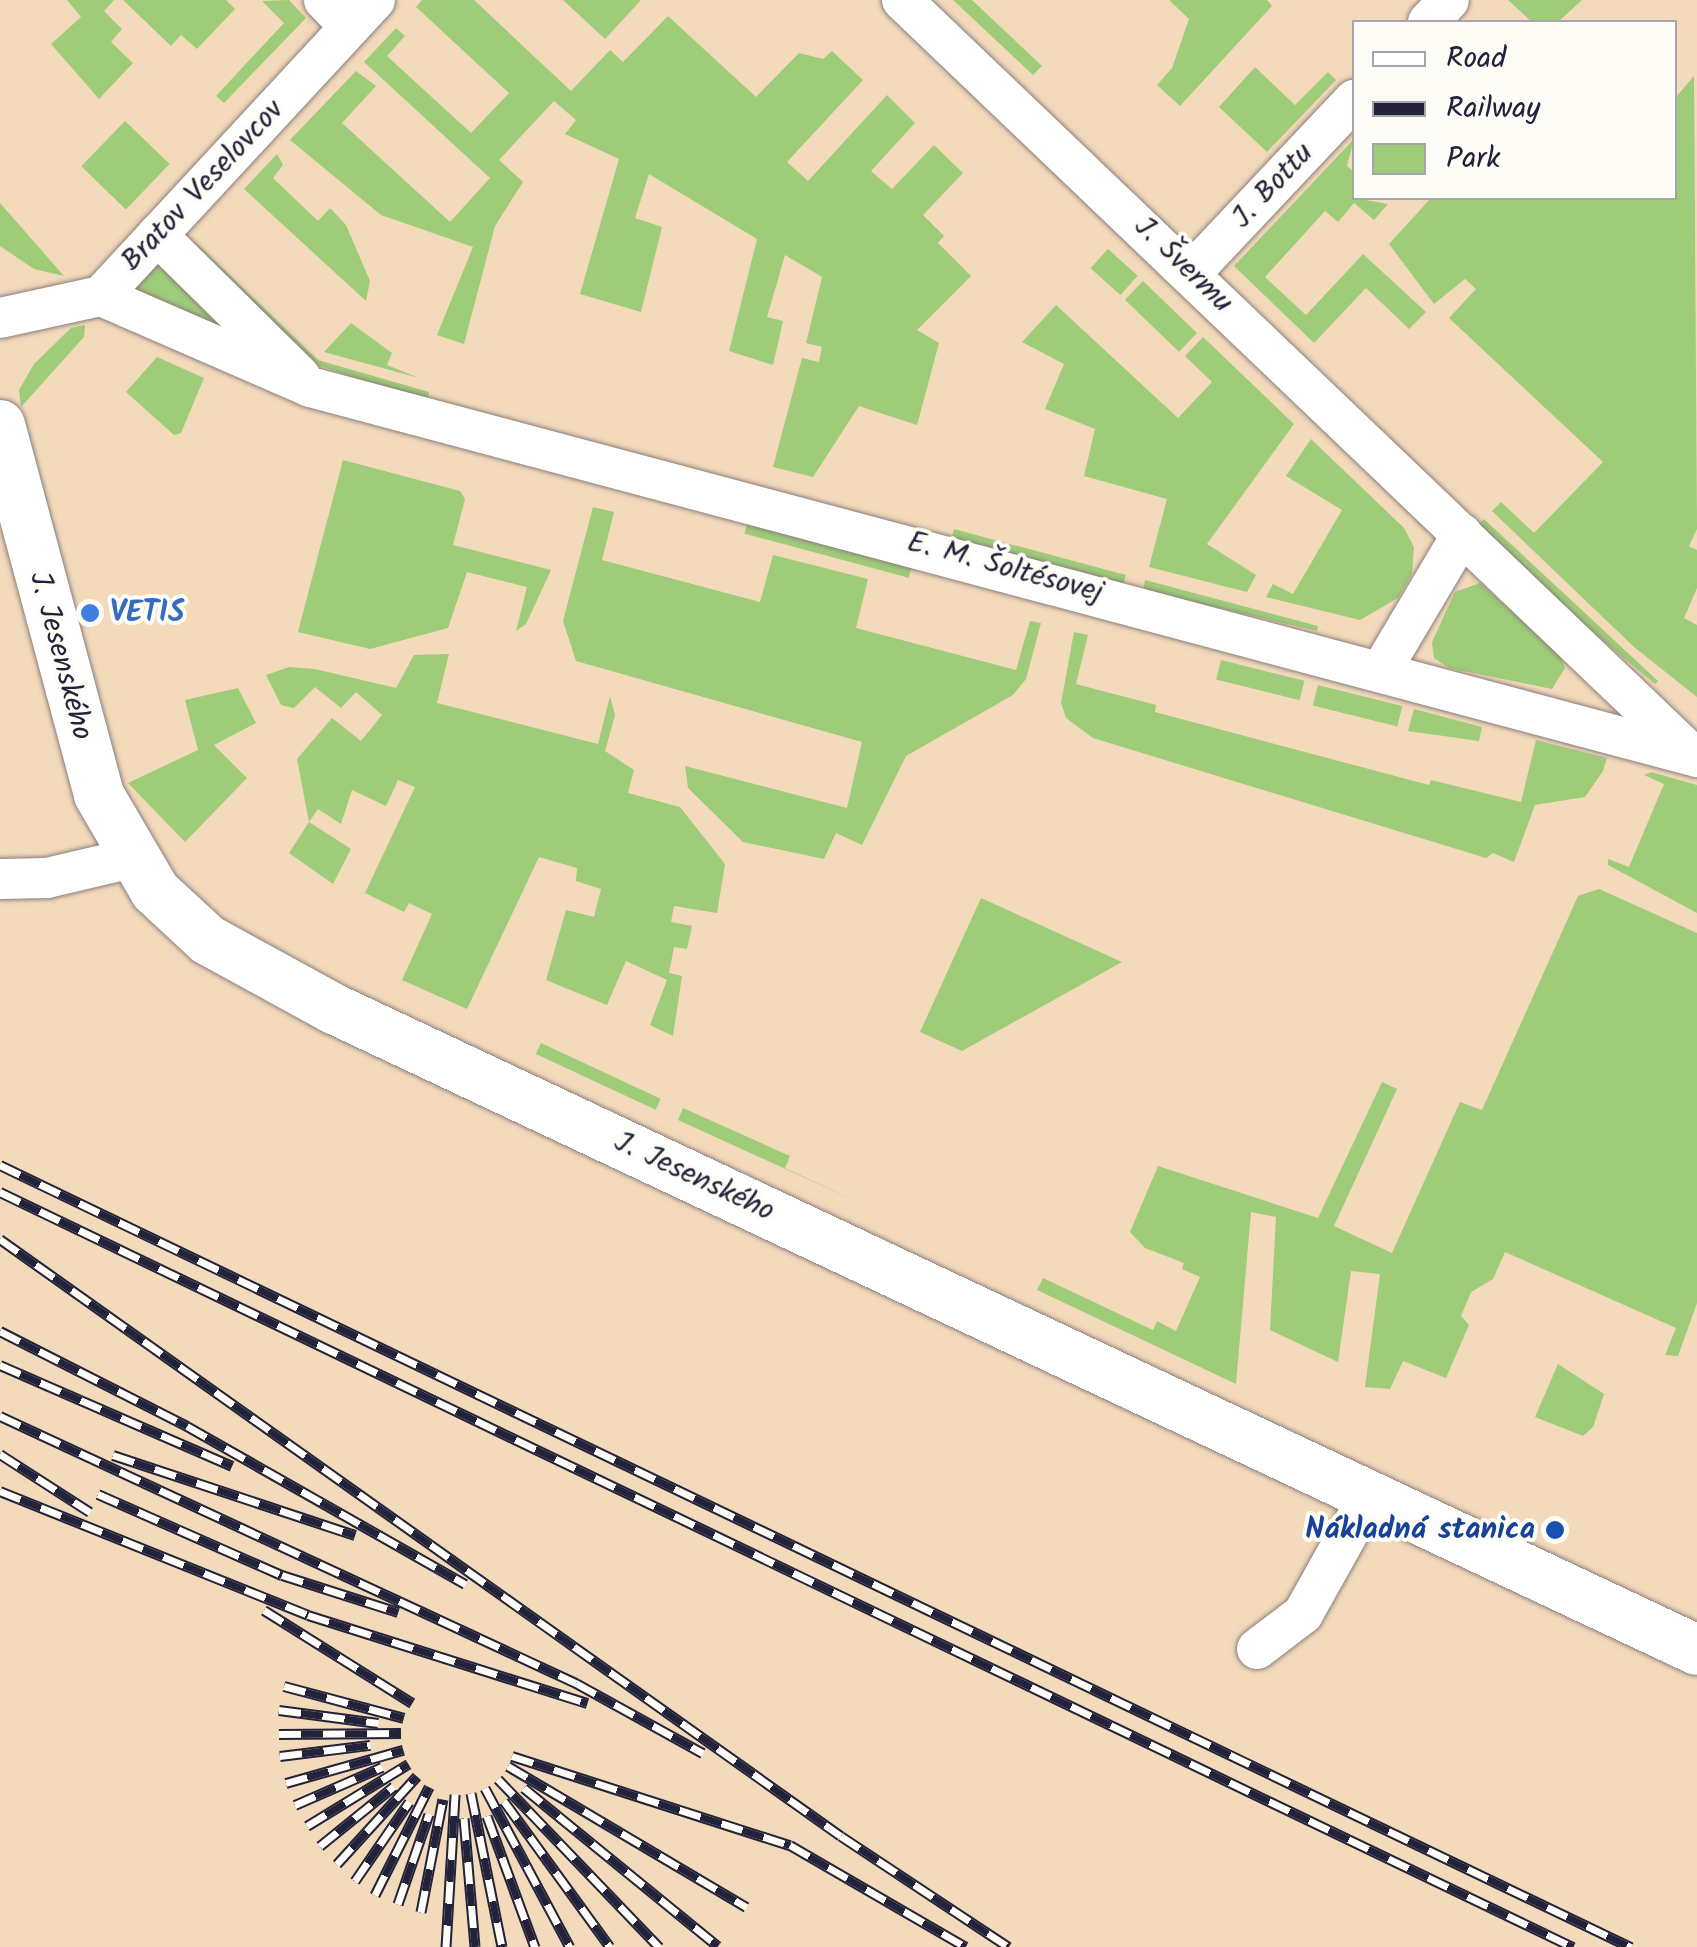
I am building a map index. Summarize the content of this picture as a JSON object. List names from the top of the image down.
{
  "streets": {
    "street": [
      "Bratov Veselovcov",
      "J. Bottu",
      "J. Švermu",
      "E. M. Šoltésovej",
      "J. Jesenského"
    ]
  },
  "crossings": [
    ["Bratov Veselovcov", "E. M. Šoltésovej"],
    ["J. Bottu", "J. Švermu"],
    ["J. Švermu", "E. M. Šoltésovej"]
  ],
  "places": ["VETIS", "Nákladná stanica"],
  "legend": ["Road", "Railway", "Park"]
}
